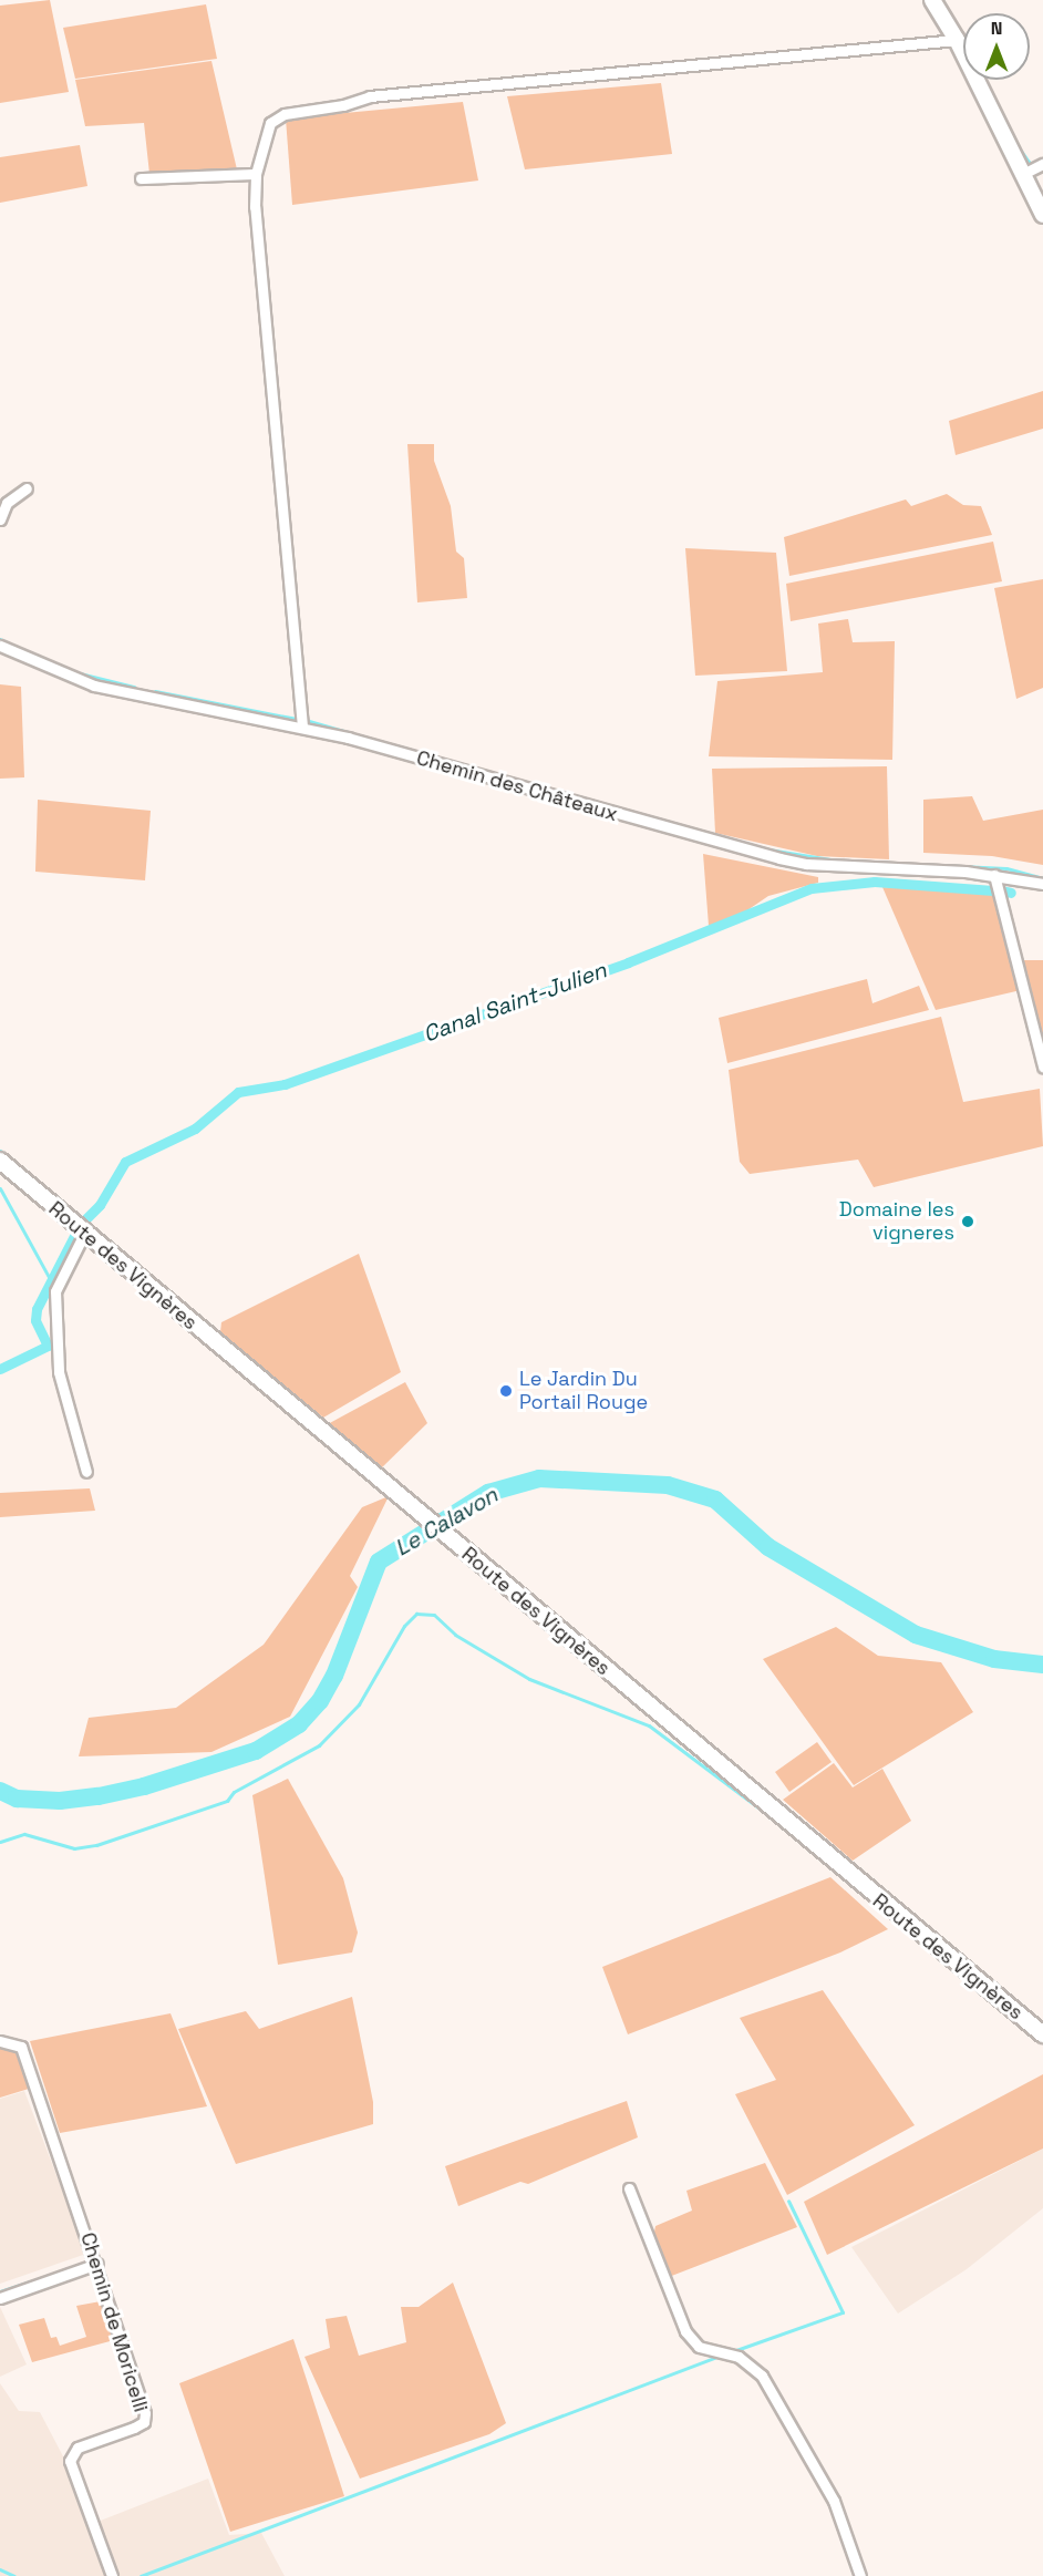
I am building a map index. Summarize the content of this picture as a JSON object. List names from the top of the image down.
{
  "streets": {
    "street": ["Chemin des Châteaux", "Route des Vignères", "Chemin de Moricelli"]
  },
  "water": ["Canal Saint-Julien", "Le Calavon"],
  "places": ["Domaine les vigneres", "Le Jardin Du Portail Rouge"],
  "north": "top"
}
